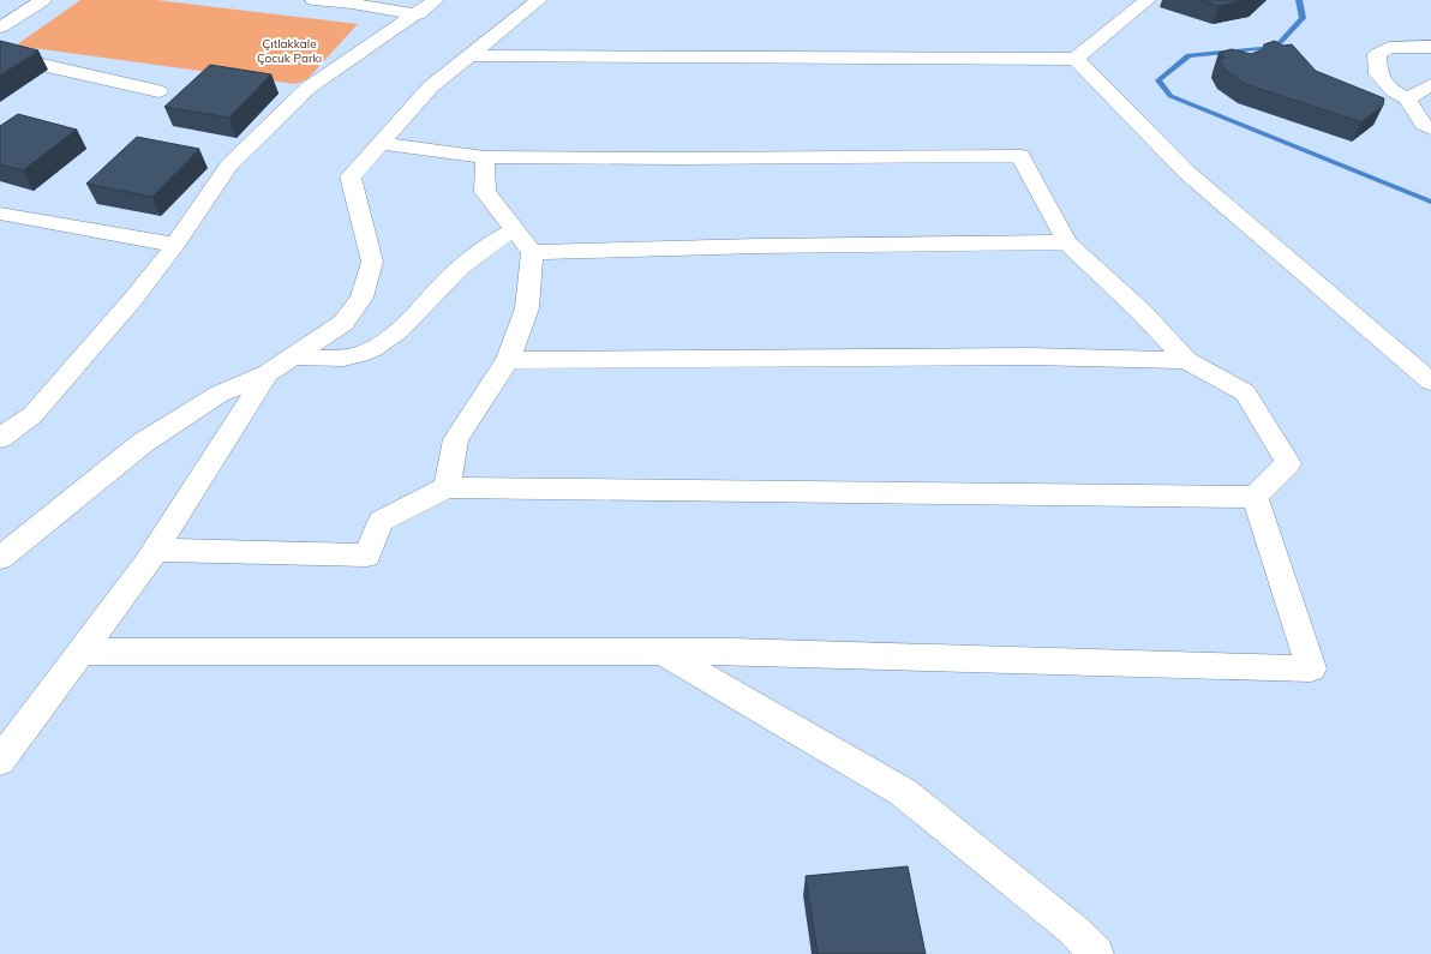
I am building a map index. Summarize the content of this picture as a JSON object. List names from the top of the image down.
{
  "parks": ["Çıtlakkale Çocuk Parkı"]
}
